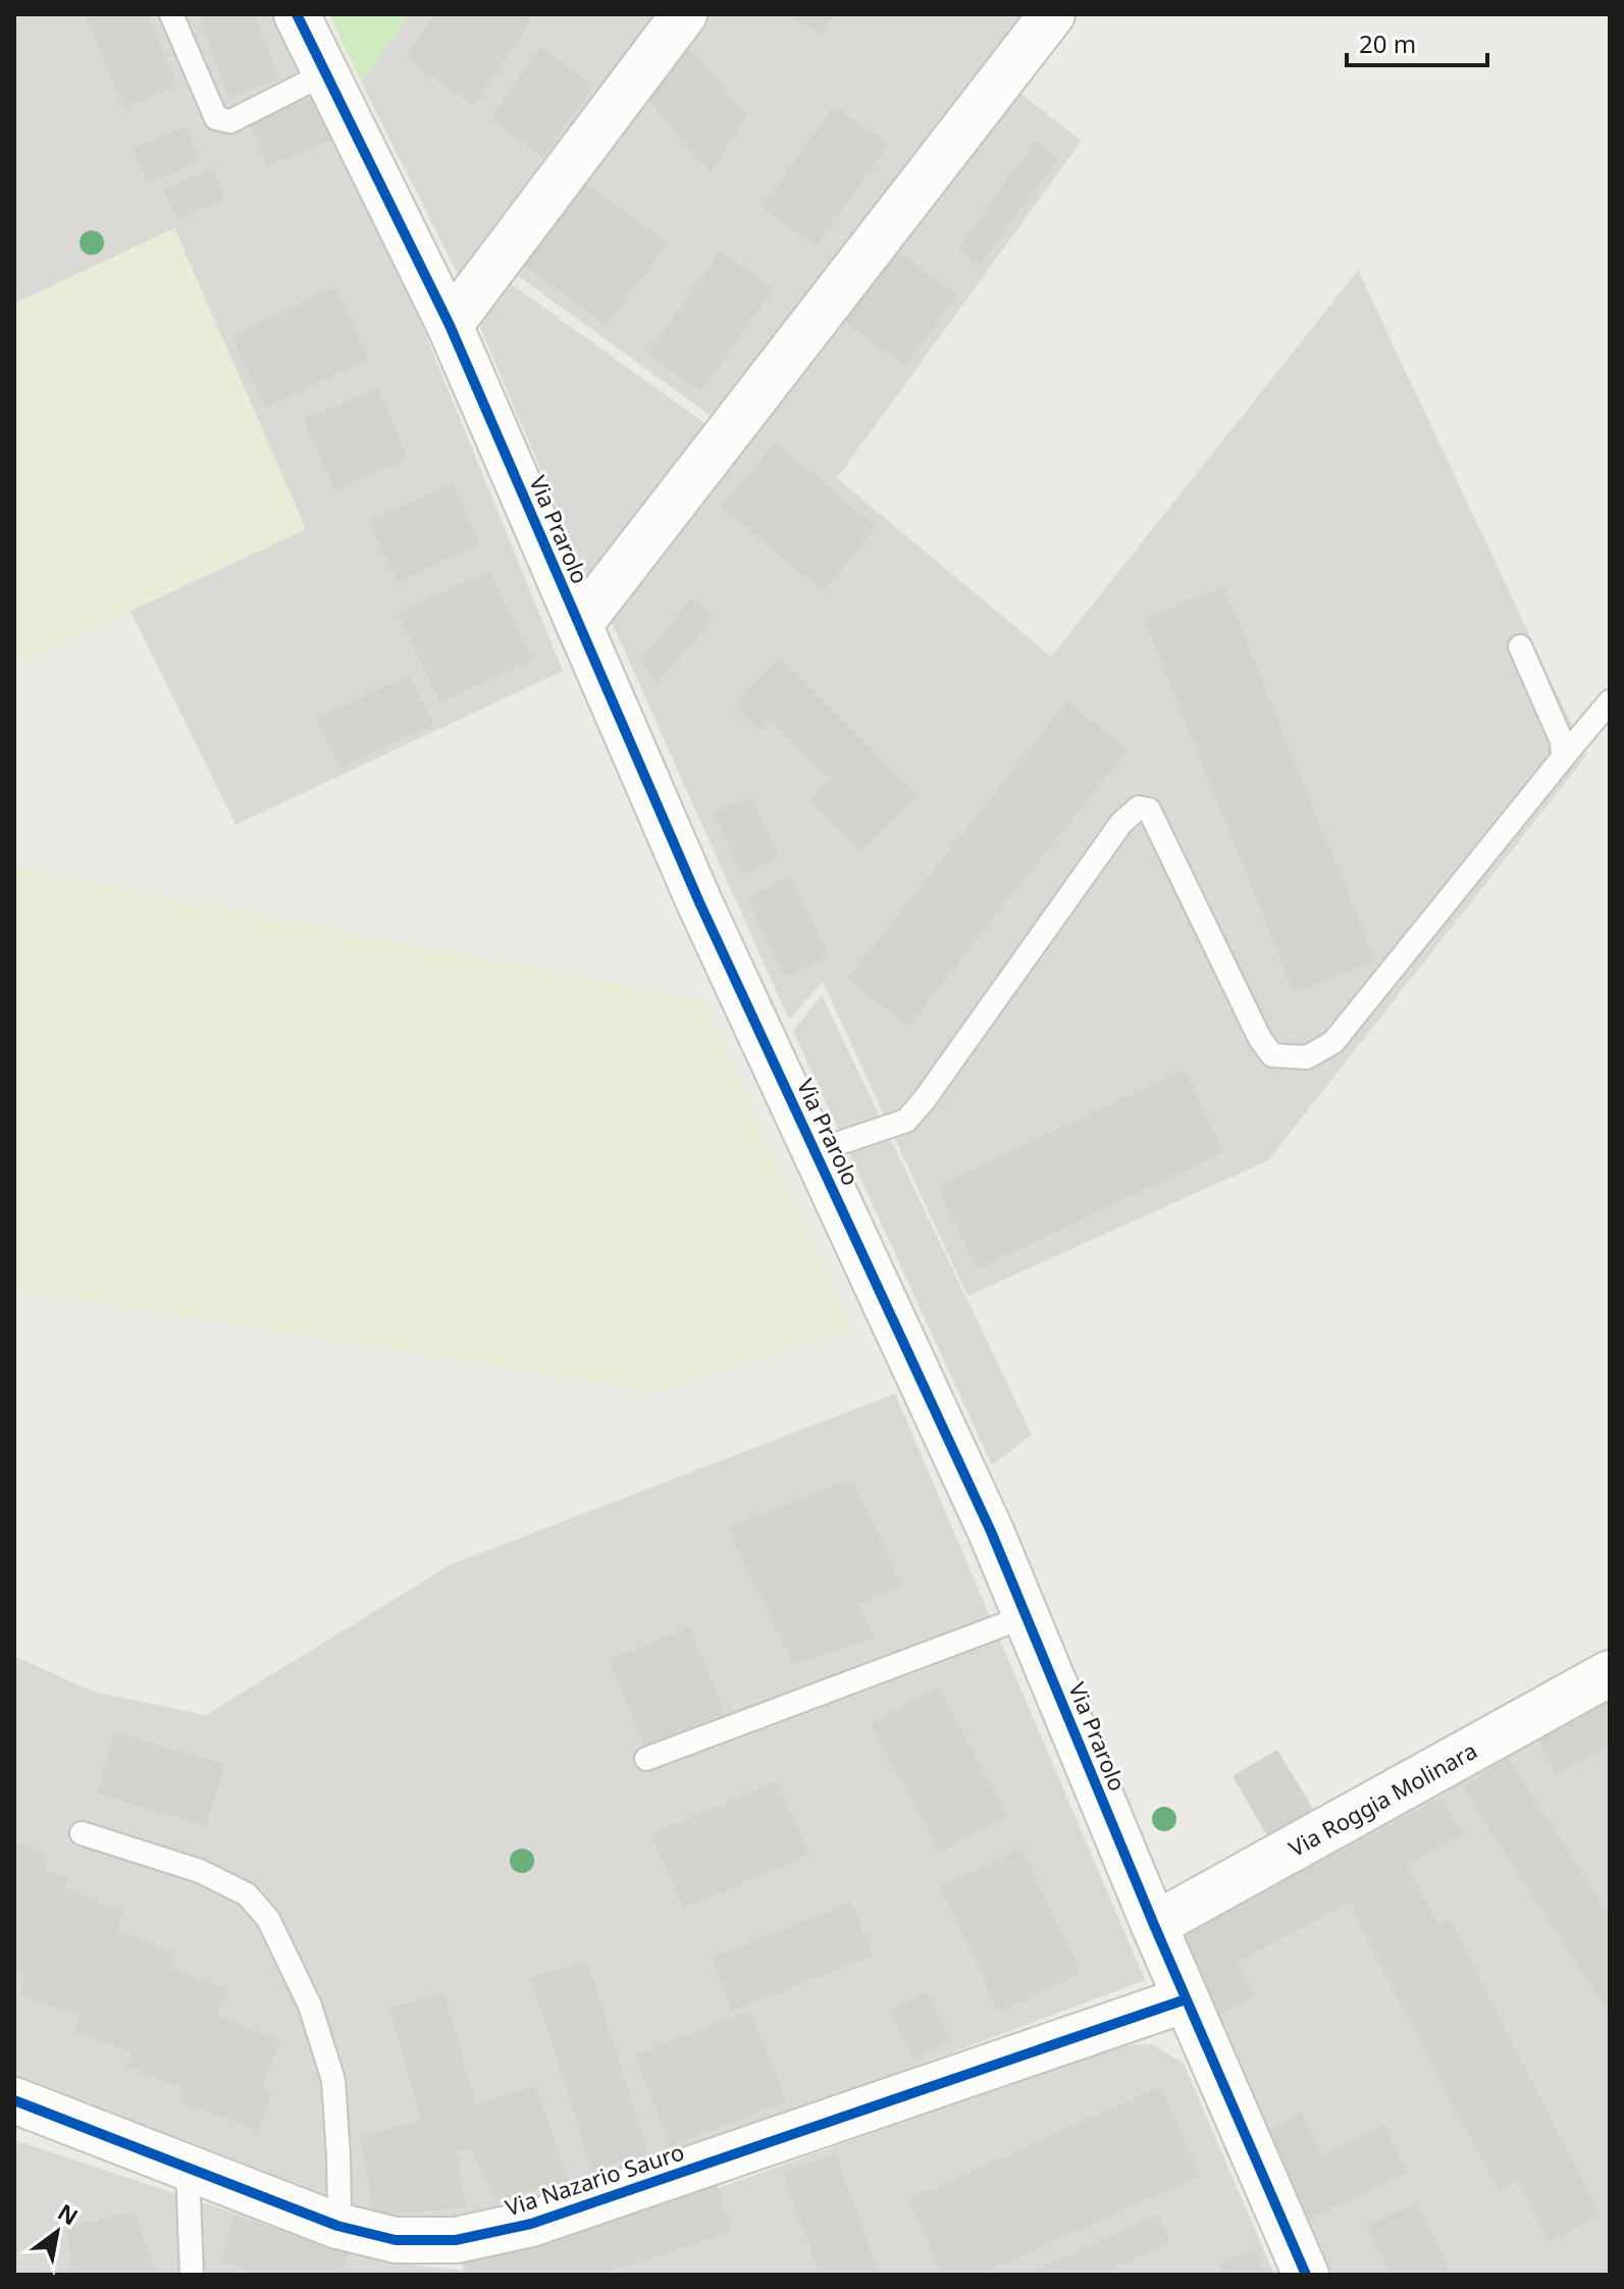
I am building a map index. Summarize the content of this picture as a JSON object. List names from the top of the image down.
{
  "streets": {
    "street": ["Via Prarolo", "Via Roggia Molinara", "Via Nazario Sauro"]
  },
  "crossings": [
    ["Via Prarolo", "Via Roggia Molinara"],
    ["Via Prarolo", "Via Nazario Sauro"]
  ],
  "scale_bar": "20 m",
  "north": "top right"
}
